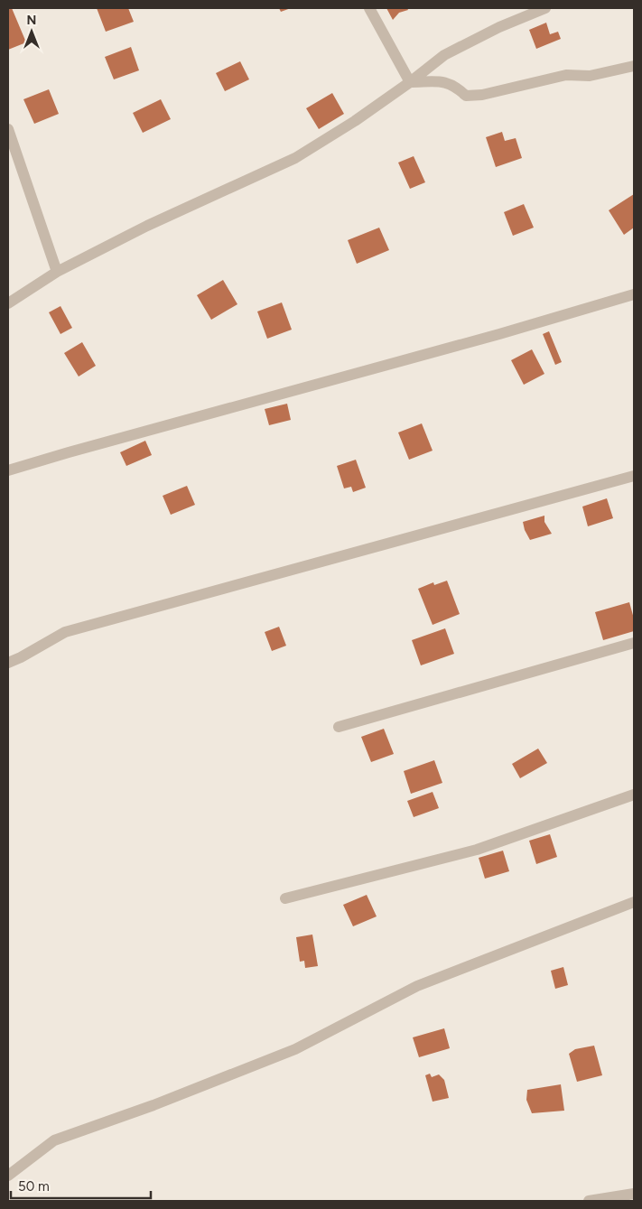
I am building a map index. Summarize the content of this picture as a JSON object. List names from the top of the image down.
{
  "scale_bar": "50 m",
  "north": "top"
}
